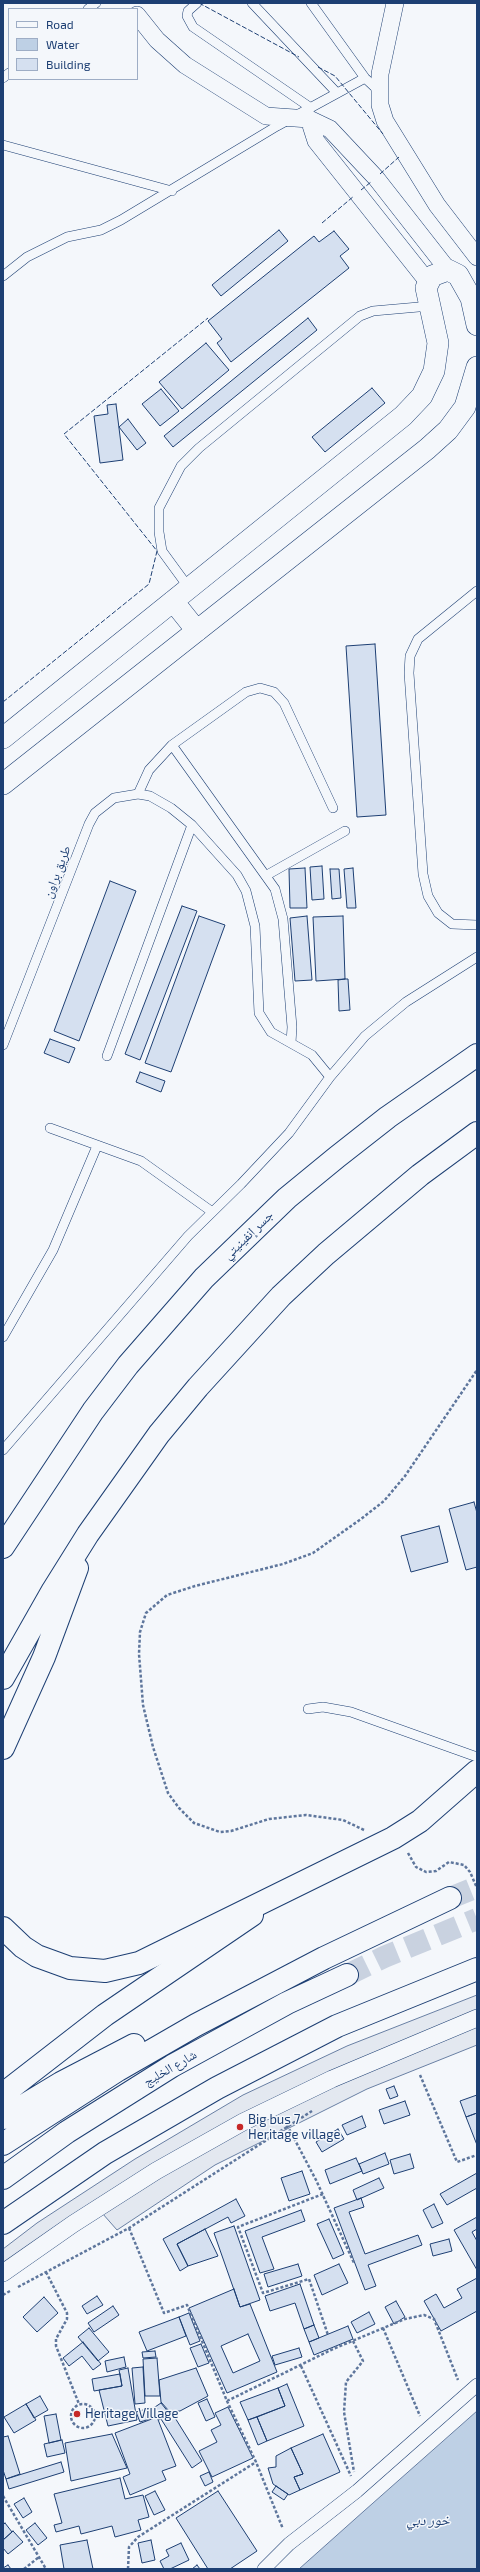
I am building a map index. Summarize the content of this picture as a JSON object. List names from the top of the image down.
{
  "streets": {
    "main road": ["جسر إنفينيتي", "شارع الخليج"],
    "lane": ["طريق براون"]
  },
  "water": ["خور دبي"],
  "places": ["Big bus 7 Heritage village", "Heritage Village"],
  "legend": ["Road", "Water", "Building"]
}
